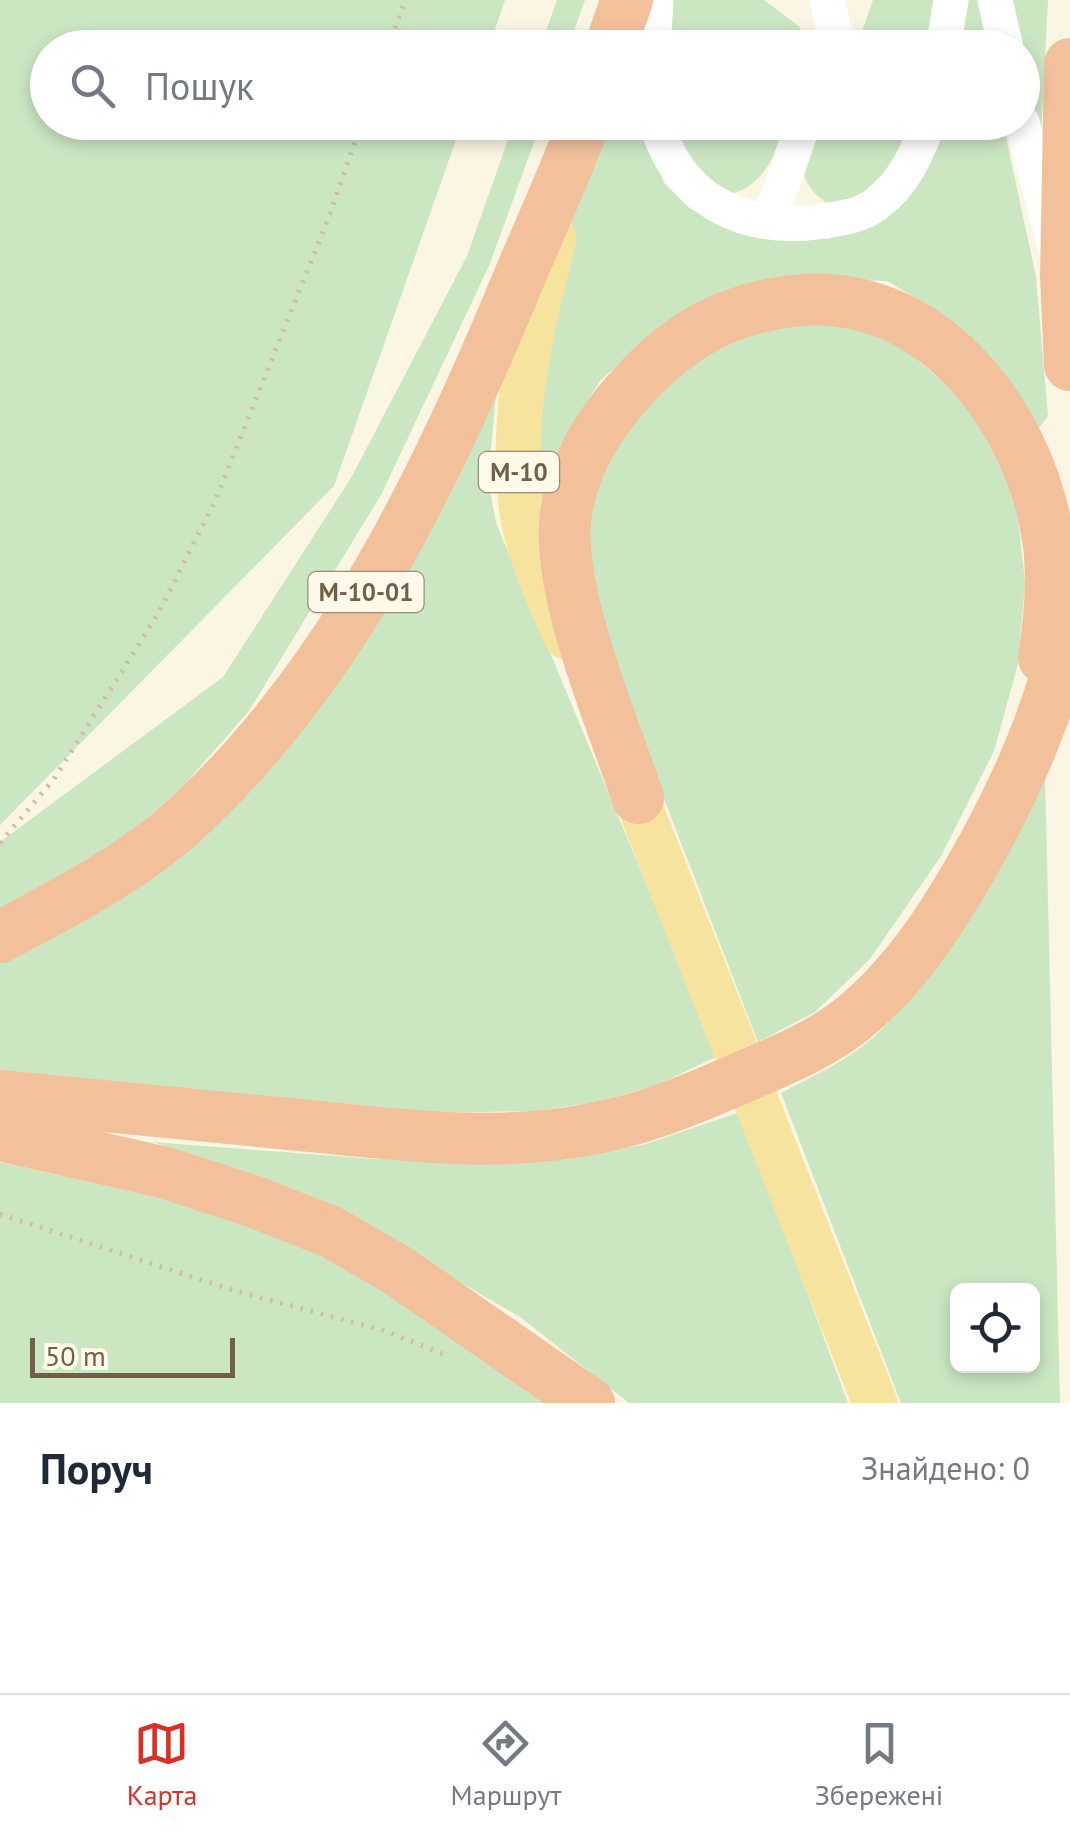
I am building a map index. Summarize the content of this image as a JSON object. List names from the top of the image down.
{
  "streets": {
    "highway": ["М-10-01"],
    "main road": ["М-10"]
  },
  "scale_bar": "50 m",
  "page": {
    "search": "Пошук",
    "scale": "50 m",
    "heading": ["Поруч", "Знайдено: 0"],
    "nav": ["Карта", "Маршрут", "Збережені"]
  }
}
